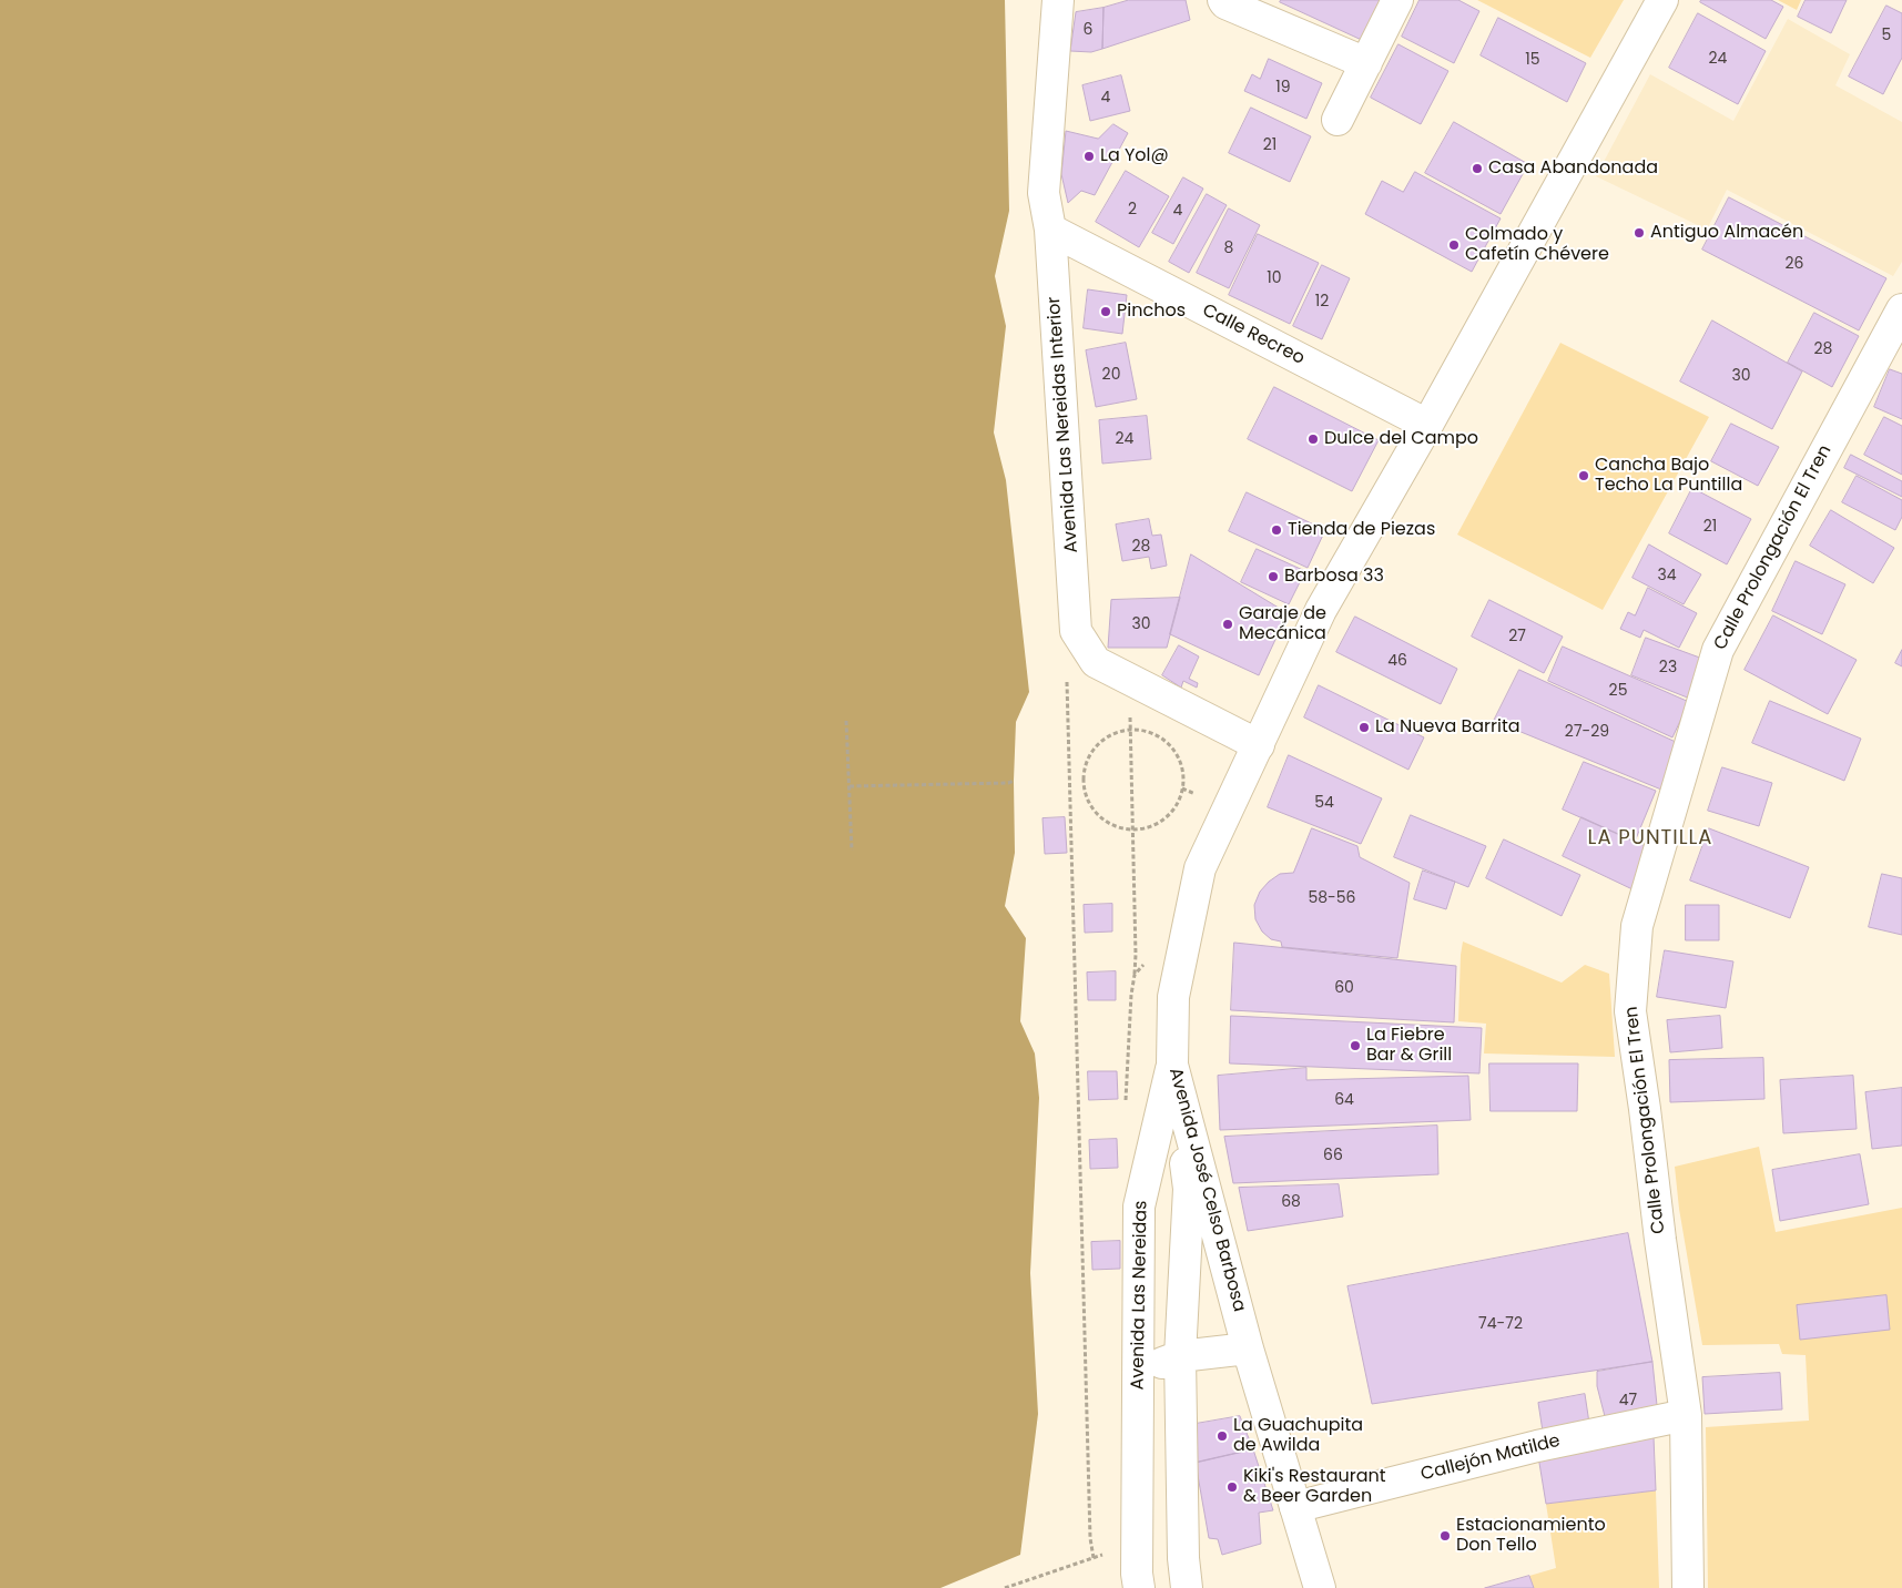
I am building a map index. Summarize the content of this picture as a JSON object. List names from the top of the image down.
{
  "streets": {
    "street": [
      "Calle Recreo",
      "Avenida Las Nereidas Interior",
      "Calle Prolongación El Tren",
      "Avenida José Celso Barbosa",
      "Avenida Las Nereidas",
      "Callejón Matilde"
    ]
  },
  "crossings": [
    ["Calle Recreo", "Avenida Las Nereidas Interior"],
    ["Calle Recreo", "Avenida José Celso Barbosa"],
    ["Avenida Las Nereidas Interior", "Avenida José Celso Barbosa"],
    ["Calle Prolongación El Tren", "Callejón Matilde"],
    ["Avenida José Celso Barbosa", "Avenida Las Nereidas"],
    ["Avenida José Celso Barbosa", "Callejón Matilde"]
  ],
  "districts": ["LA PUNTILLA"],
  "places": [
    "La Yol@",
    "Casa Abandonada",
    "Antiguo Almacén",
    "Colmado y Cafetín Chévere",
    "Pinchos",
    "Dulce del Campo",
    "Cancha Bajo Techo La Puntilla",
    "Tienda de Piezas",
    "Barbosa 33",
    "Garaje de Mecánica",
    "La Nueva Barrita",
    "La Fiebre Bar & Grill",
    "La Guachupita de Awilda",
    "Kiki's Restaurant & Beer Garden",
    "Estacionamiento Don Tello"
  ],
  "house_numbers": [
    "6",
    "5",
    "24",
    "15",
    "19",
    "4",
    "21",
    "2",
    "4",
    "8",
    "26",
    "10",
    "12",
    "28",
    "20",
    "30",
    "24",
    "21",
    "28",
    "34",
    "30",
    "27",
    "46",
    "23",
    "25",
    "27-29",
    "54",
    "58-56",
    "60",
    "64",
    "66",
    "68",
    "74-72",
    "47"
  ]
}
